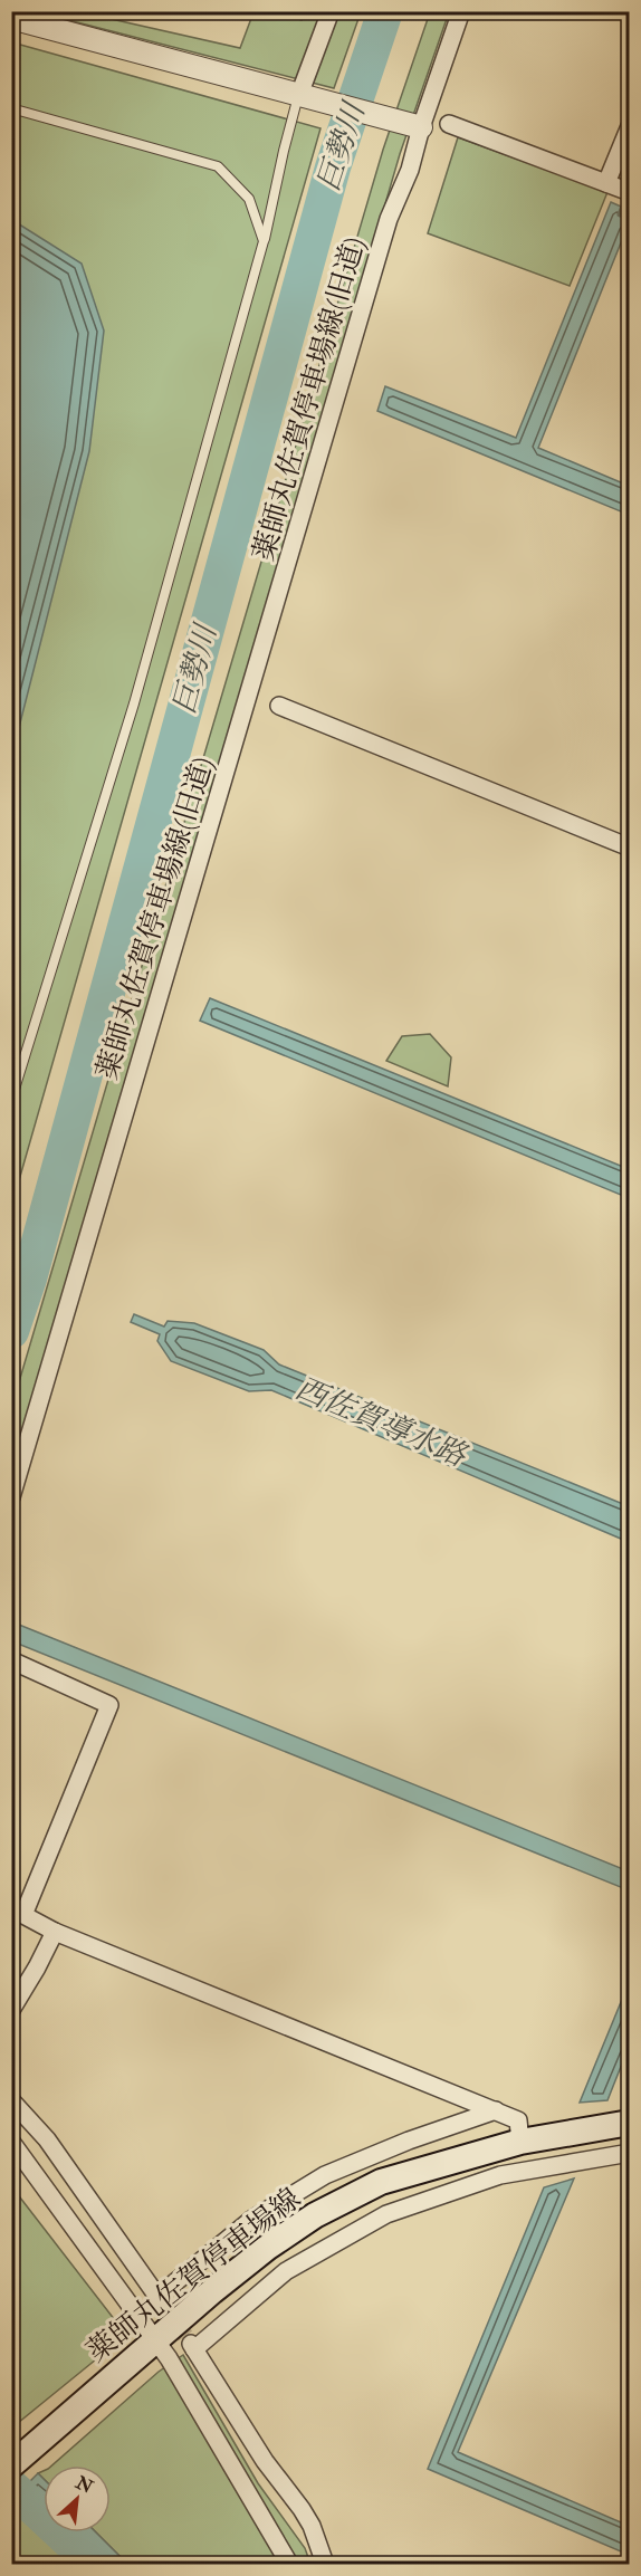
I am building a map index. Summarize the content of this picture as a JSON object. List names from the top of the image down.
{
  "streets": {
    "main road": ["薬師丸佐賀停車場線"],
    "street": ["薬師丸佐賀停車場線(旧道)"]
  },
  "water": ["巨勢川", "西佐賀導水路"],
  "north": "top right"
}
